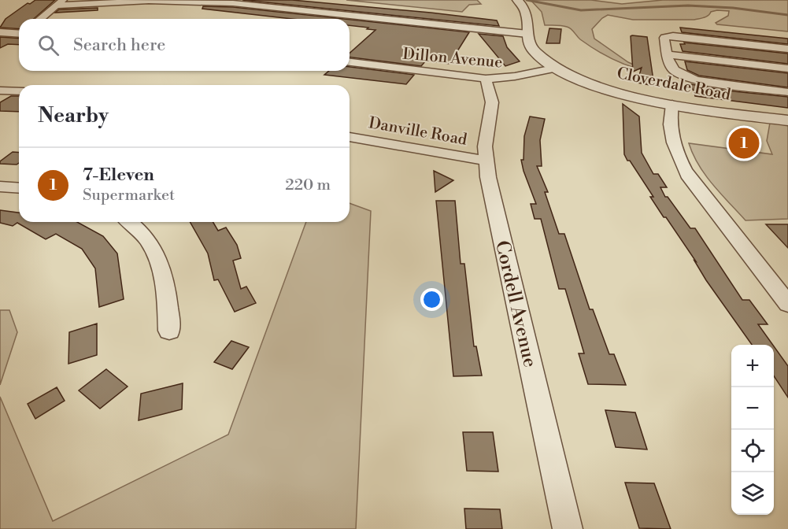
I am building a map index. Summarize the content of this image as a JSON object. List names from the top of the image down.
{
  "streets": {
    "street": [
      "Dillon Avenue",
      "Cloverdale Road",
      "Danville Road",
      "Cordell Avenue"
    ]
  },
  "crossings": [
    ["Dillon Avenue", "Cloverdale Road"],
    ["Dillon Avenue", "Cordell Avenue"],
    ["Danville Road", "Cordell Avenue"]
  ],
  "page": {
    "search": "Search here",
    "heading": "Nearby",
    "pins": "1",
    "list": [
      {
        "mark": "1",
        "name": "7-Eleven",
        "note": "Supermarket",
        "value": "220 m"
      }
    ],
    "map_buttons": ["+", "−"]
  }
}
